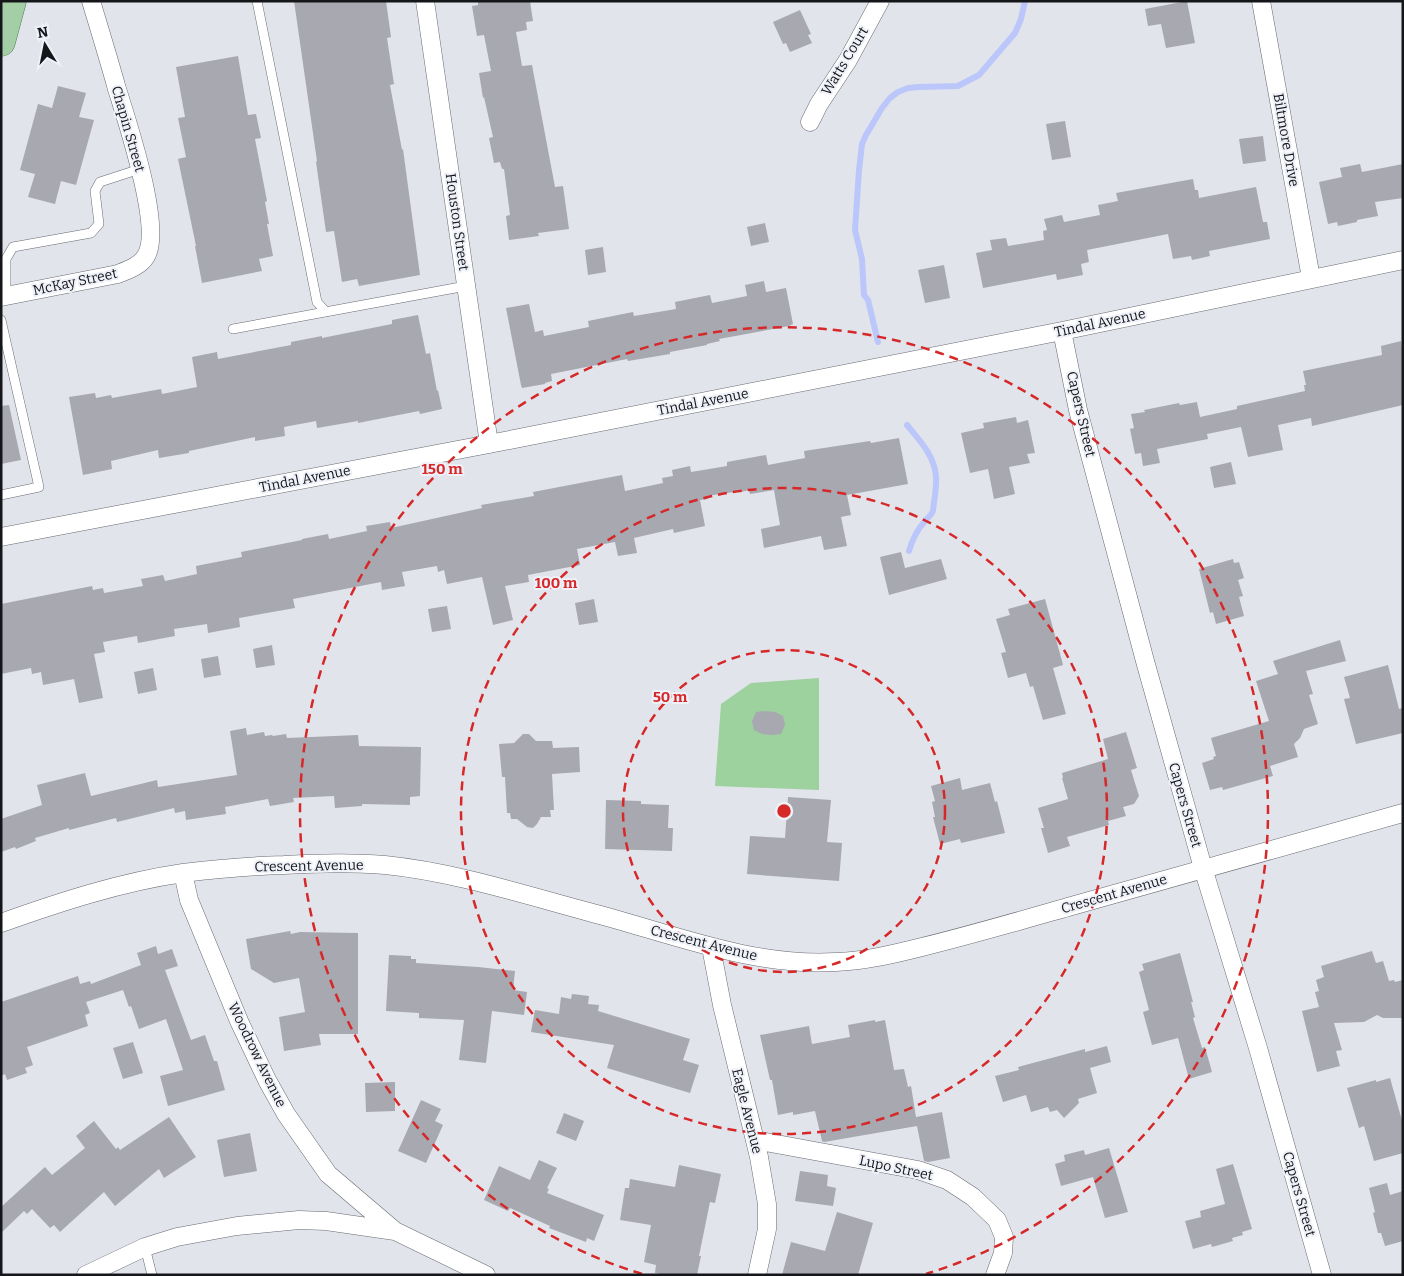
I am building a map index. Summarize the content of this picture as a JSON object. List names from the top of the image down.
{
  "streets": {
    "street": [
      "Watts Court",
      "Chapin Street",
      "Biltmore Drive",
      "Houston Street",
      "McKay Street",
      "Tindal Avenue",
      "Capers Street",
      "Crescent Avenue",
      "Woodrow Avenue",
      "Eagle Avenue",
      "Lupo Street"
    ]
  },
  "crossings": [
    ["Chapin Street", "McKay Street"],
    ["Biltmore Drive", "Tindal Avenue"],
    ["Houston Street", "Tindal Avenue"],
    ["Tindal Avenue", "Capers Street"],
    ["Capers Street", "Crescent Avenue"],
    ["Crescent Avenue", "Woodrow Avenue"],
    ["Crescent Avenue", "Eagle Avenue"],
    ["Eagle Avenue", "Lupo Street"]
  ],
  "north": "top",
  "rings": ["150 m", "100 m", "50 m"]
}
